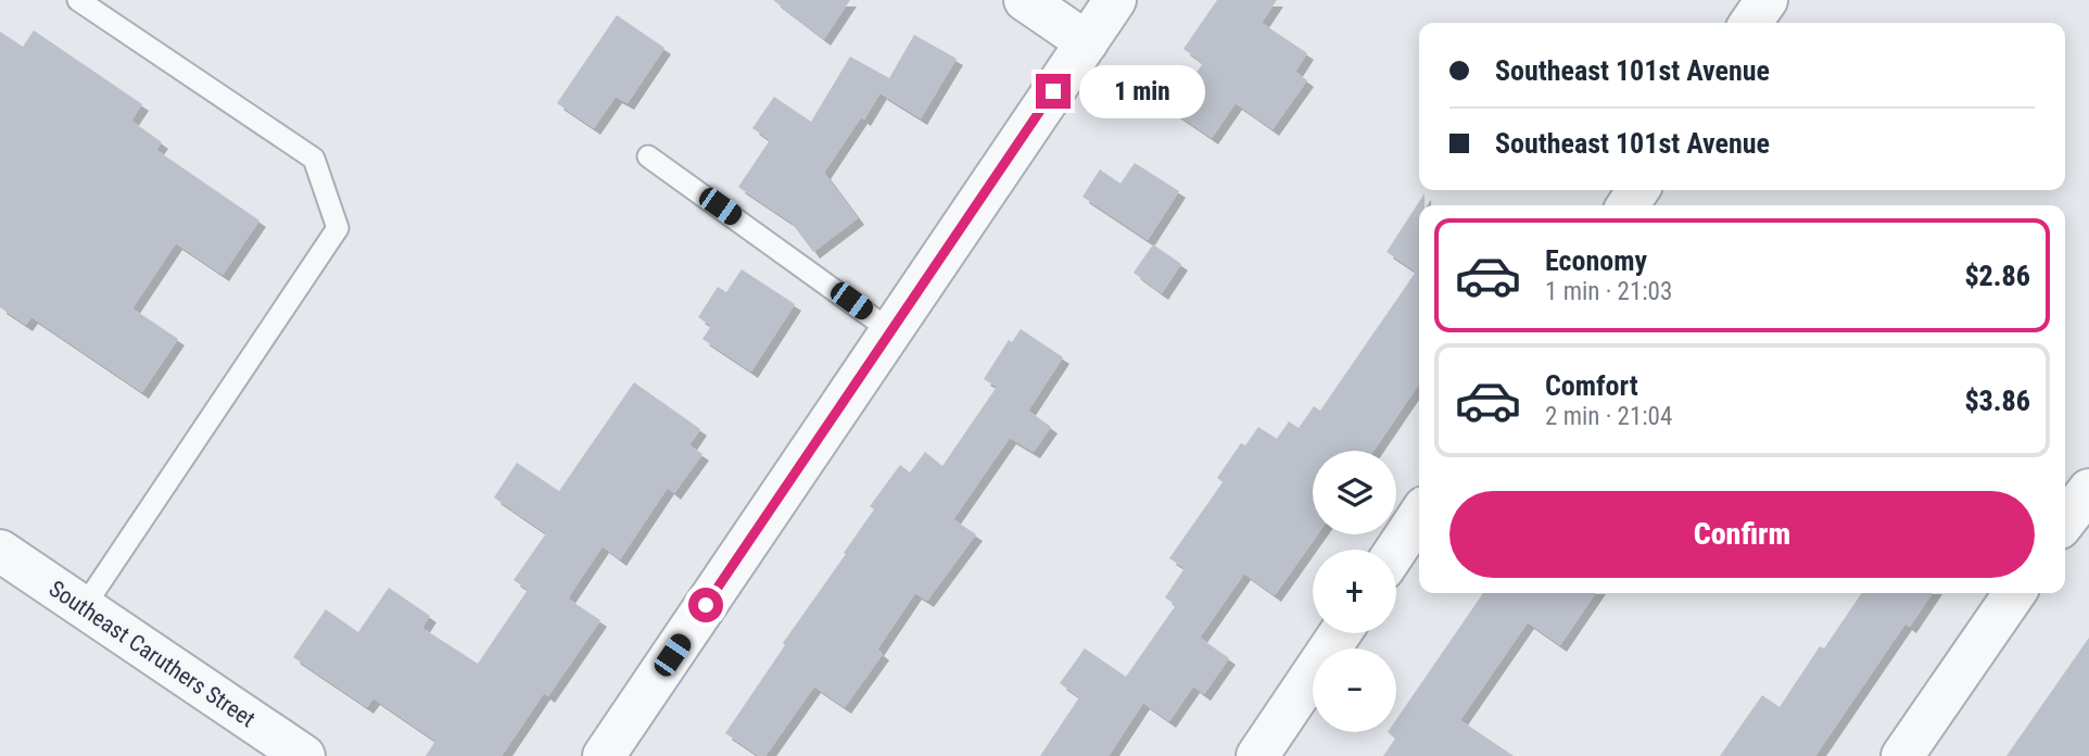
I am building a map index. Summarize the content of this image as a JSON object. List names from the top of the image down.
{
  "streets": {
    "street": ["Southeast Caruthers Street"]
  },
  "page": {
    "banner": ["Southeast 101st Avenue", "Southeast 101st Avenue"],
    "bubble": "1 min",
    "list": [
      {
        "name": "Economy",
        "note": "1 min · 21:03",
        "value": "$2.86"
      },
      {
        "name": "Comfort",
        "note": "2 min · 21:04",
        "value": "$3.86"
      }
    ],
    "map_buttons": ["+", "−"],
    "buttons": "Confirm"
  }
}
